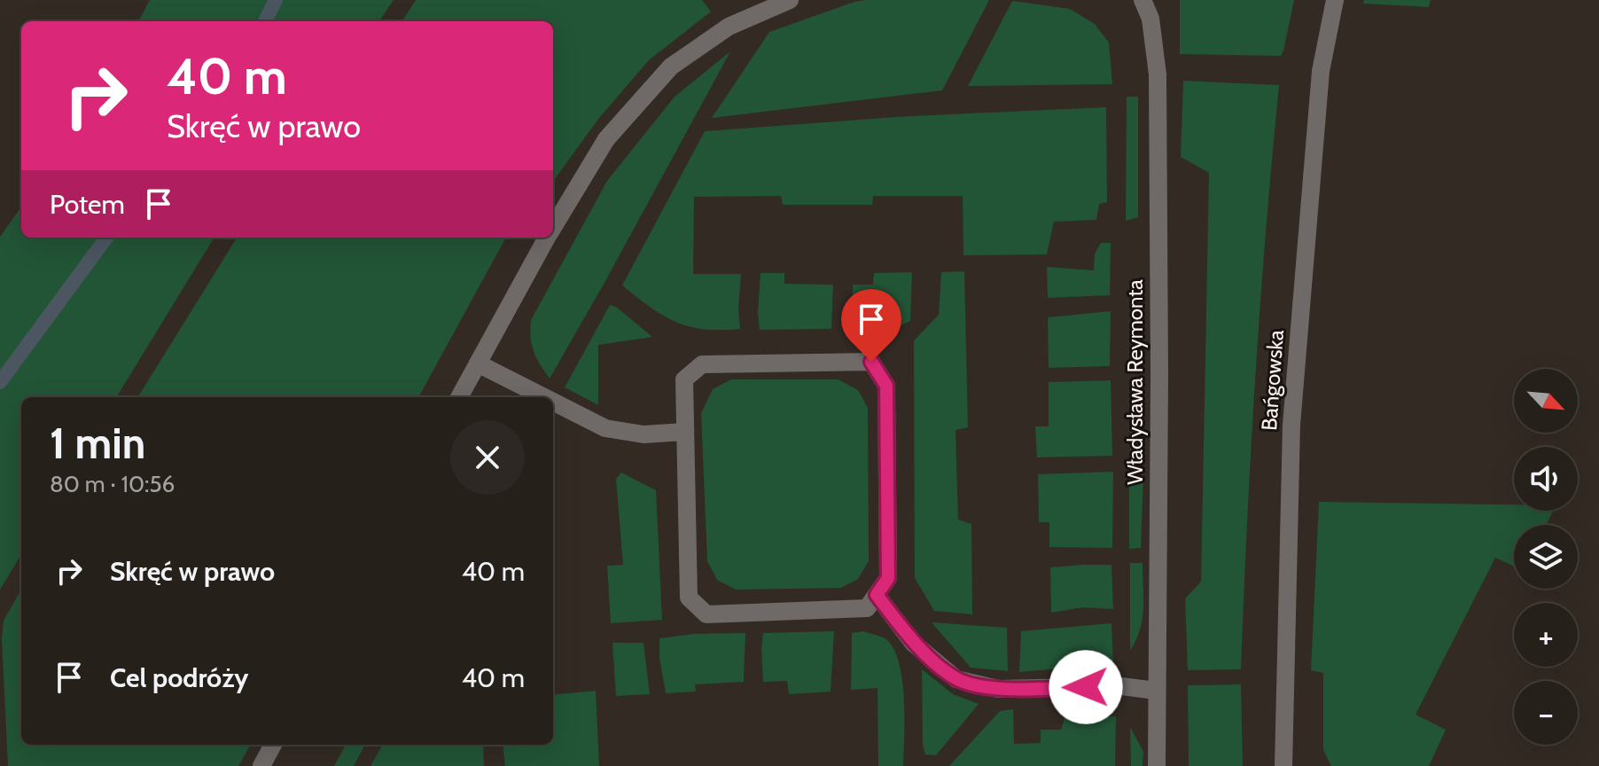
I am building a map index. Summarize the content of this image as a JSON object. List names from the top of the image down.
{
  "streets": {
    "street": ["Bańgowska", "Władysława Reymonta"]
  },
  "north": "bottom right",
  "page": {
    "turn": ["40 m", "Skręć w prawo"],
    "then": "Potem",
    "map_buttons": ["+", "−"],
    "heading": ["1 min", "80 m · 10:56"],
    "list": [
      {
        "name": "Skręć w prawo",
        "value": "40 m"
      },
      {
        "name": "Cel podróży",
        "value": "40 m"
      }
    ]
  }
}
